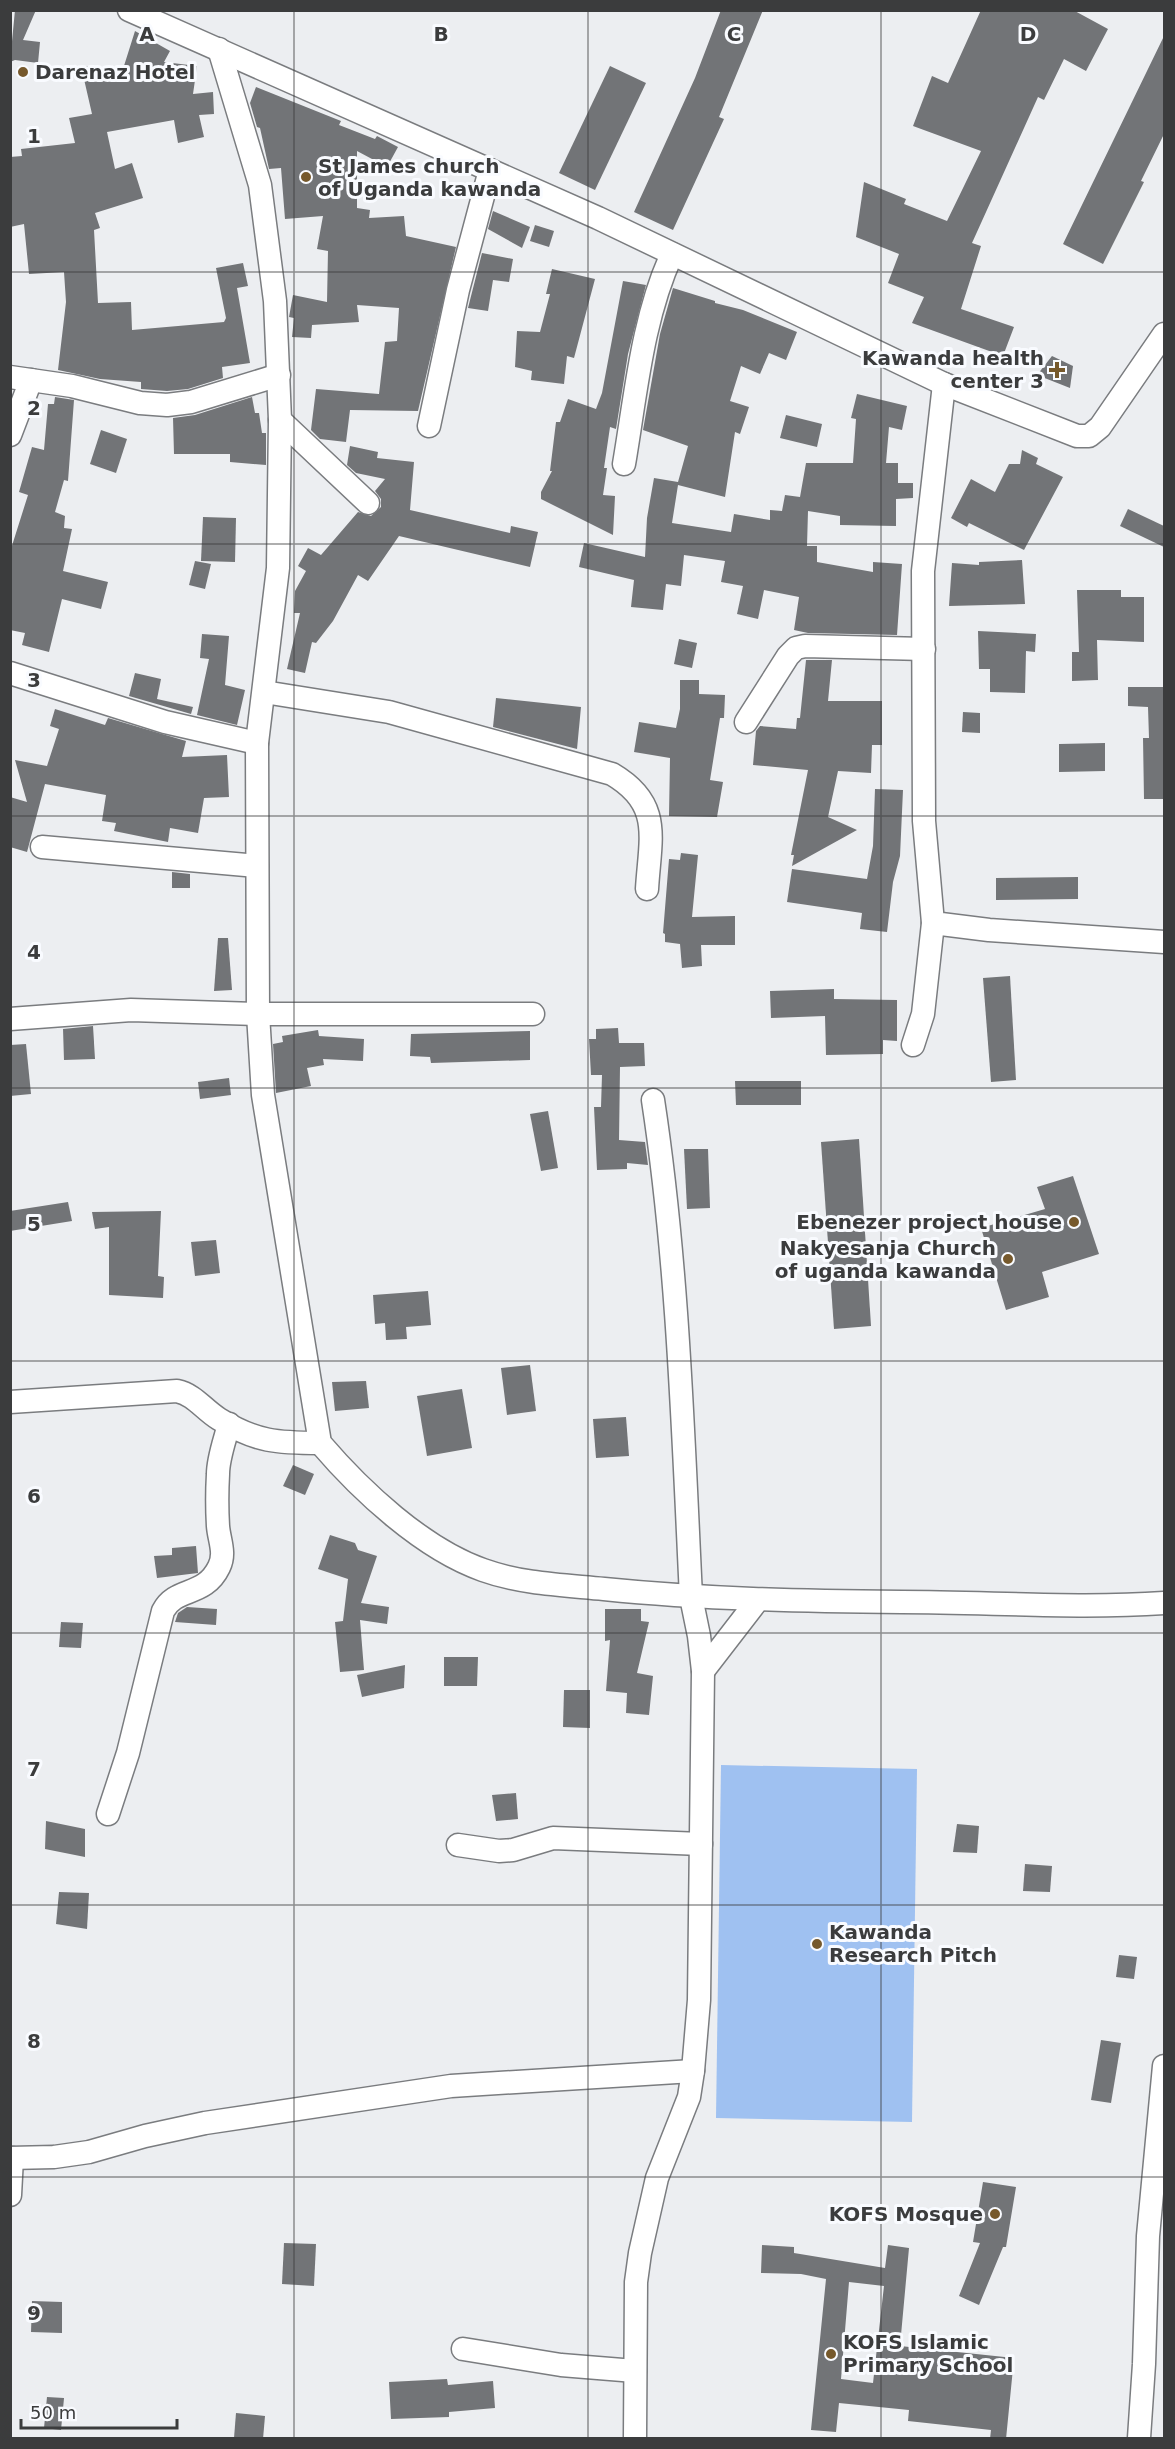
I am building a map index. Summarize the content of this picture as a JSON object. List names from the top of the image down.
{
  "places": {
    "other": [
      "Darenaz Hotel",
      "St James church of Uganda kawanda",
      "Ebenezer project house",
      "Nakyesanja Church of uganda kawanda",
      "Kawanda Research Pitch",
      "KOFS Mosque",
      "KOFS Islamic Primary School"
    ],
    "health": ["Kawanda health center 3"]
  },
  "scale_bar": "50 m",
  "grid": {
    "columns": [
      "A",
      "B",
      "C",
      "D"
    ],
    "rows": [
      "1",
      "2",
      "3",
      "4",
      "5",
      "6",
      "7",
      "8",
      "9"
    ]
  }
}
